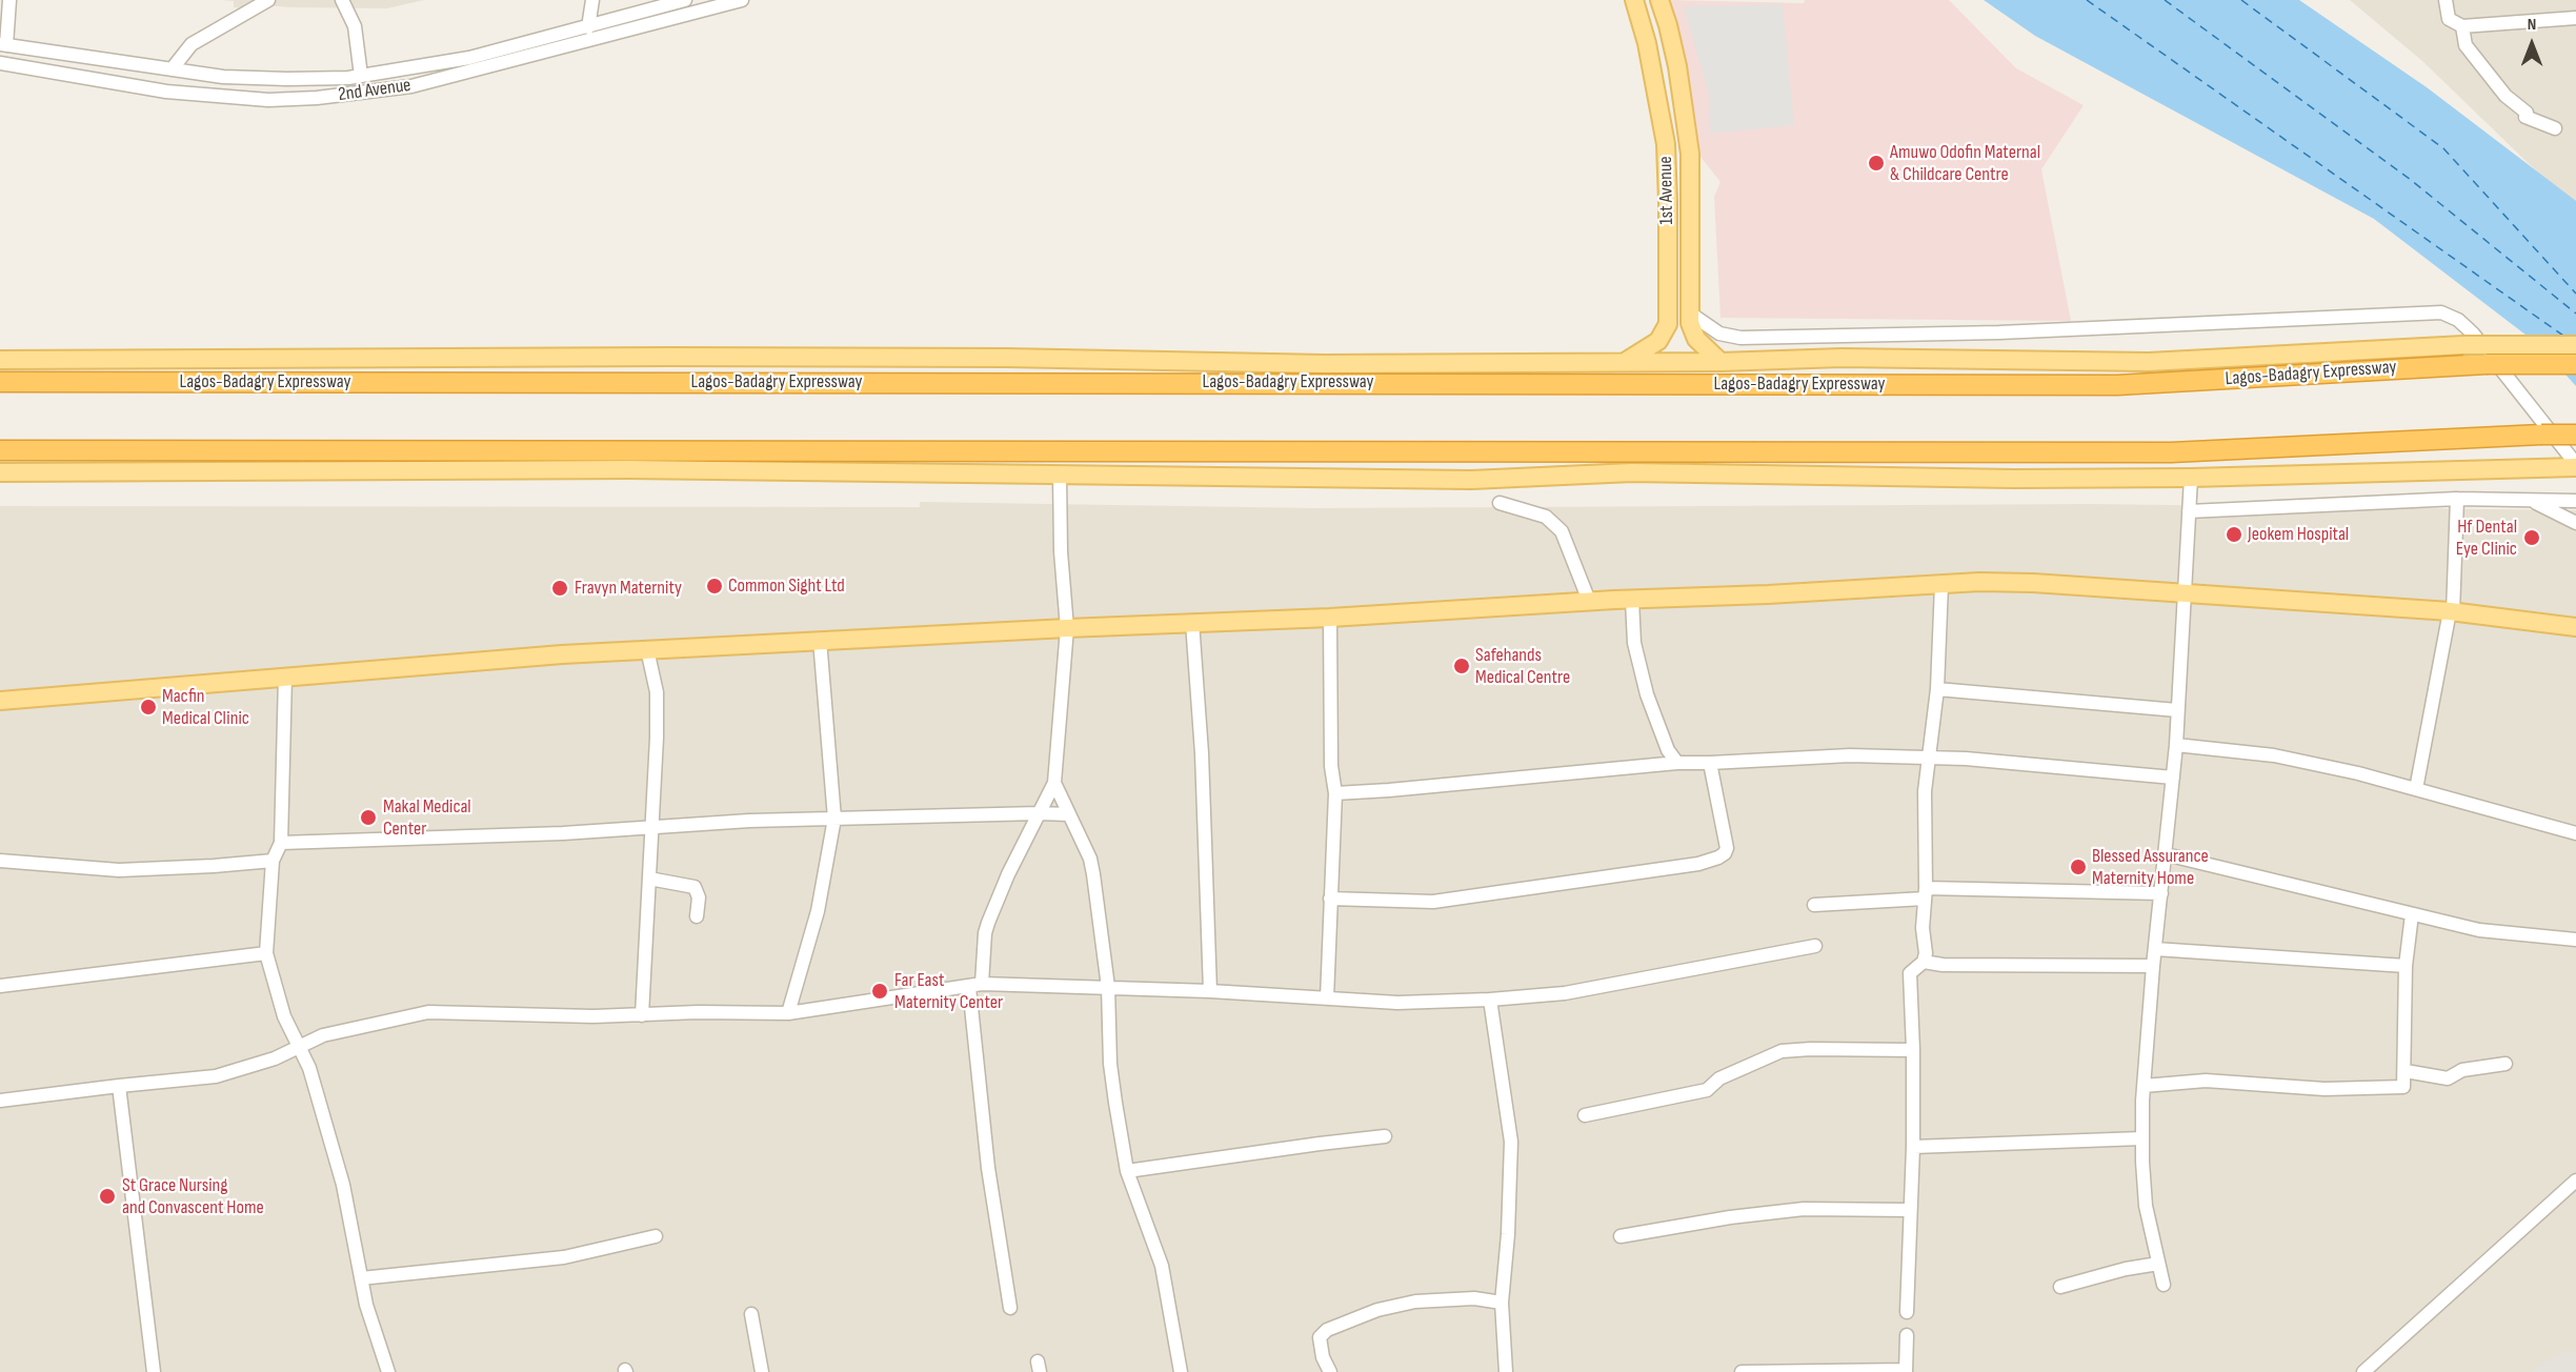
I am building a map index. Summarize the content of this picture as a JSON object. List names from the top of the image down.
{
  "streets": {
    "highway": ["Lagos-Badagry Expressway"],
    "main road": ["1st Avenue"],
    "street": ["2nd Avenue"]
  },
  "crossings": [
    ["1st Avenue", "Lagos-Badagry Expressway"]
  ],
  "places": [
    "Amuwo Odofin Maternal & Childcare Centre",
    "Jeokem Hospital",
    "Hf Dental Eye Clinic",
    "Common Sight Ltd",
    "Fravyn Maternity",
    "Safehands Medical Centre",
    "Macfin Medical Clinic",
    "Makal Medical Center",
    "Blessed Assurance Maternity Home",
    "Far East Maternity Center",
    "St Grace Nursing and Convascent Home"
  ],
  "north": "top"
}
